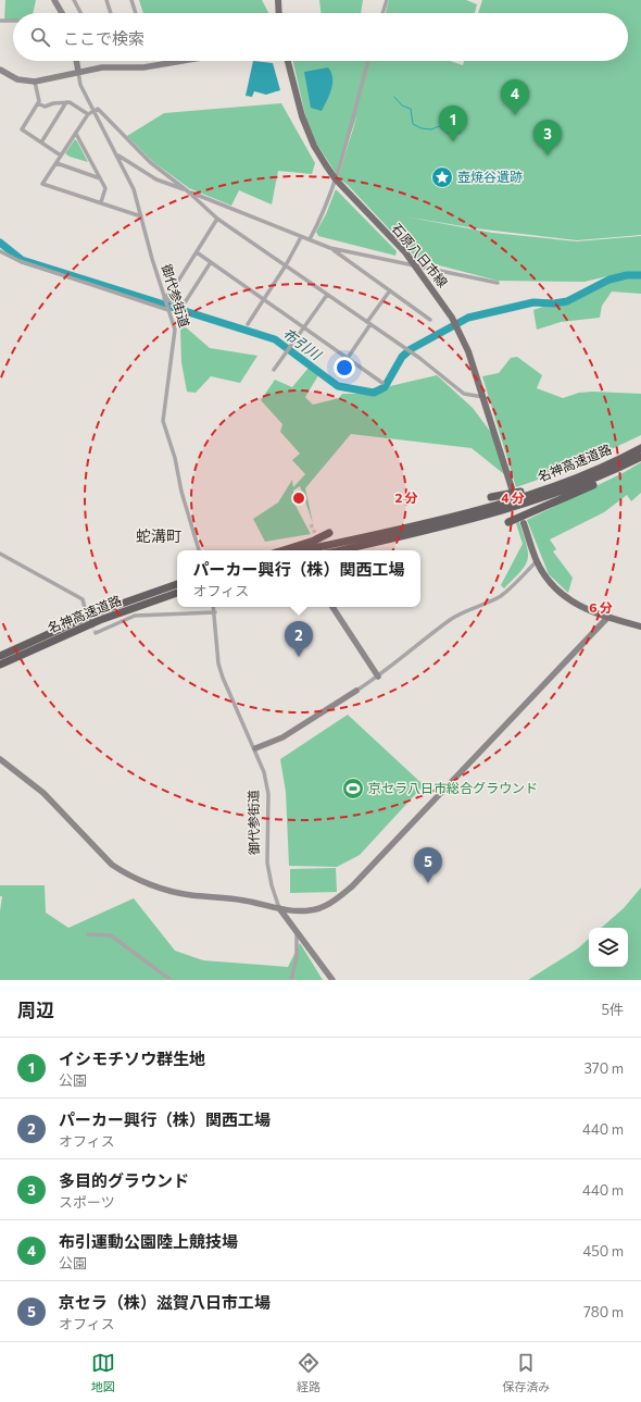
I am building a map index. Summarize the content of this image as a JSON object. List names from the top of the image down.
{
  "streets": {
    "highway": ["名神高速道路"],
    "main road": ["石原八日市線"],
    "street": ["御代参街道"]
  },
  "districts": ["蛇溝町"],
  "water": ["布引川"],
  "places": {
    "place": ["壺焼谷遺跡"],
    "sports": ["京セラ八日市総合グラウンド"]
  },
  "page": {
    "search": "ここで検索",
    "pins": [
      "4",
      "1",
      "3",
      "2",
      "5"
    ],
    "popup": ["パーカー興行（株）関西工場", "オフィス"],
    "heading": ["周辺", "5件"],
    "list": [
      {
        "mark": "1",
        "name": "イシモチソウ群生地",
        "note": "公園",
        "value": "370 m"
      },
      {
        "mark": "2",
        "name": "パーカー興行（株）関西工場",
        "note": "オフィス",
        "value": "440 m"
      },
      {
        "mark": "3",
        "name": "多目的グラウンド",
        "note": "スポーツ",
        "value": "440 m"
      },
      {
        "mark": "4",
        "name": "布引運動公園陸上競技場",
        "note": "公園",
        "value": "450 m"
      },
      {
        "mark": "5",
        "name": "京セラ（株）滋賀八日市工場",
        "note": "オフィス",
        "value": "780 m"
      }
    ],
    "nav": ["地図", "経路", "保存済み"]
  },
  "rings": ["2 分", "4 分", "6 分"]
}
